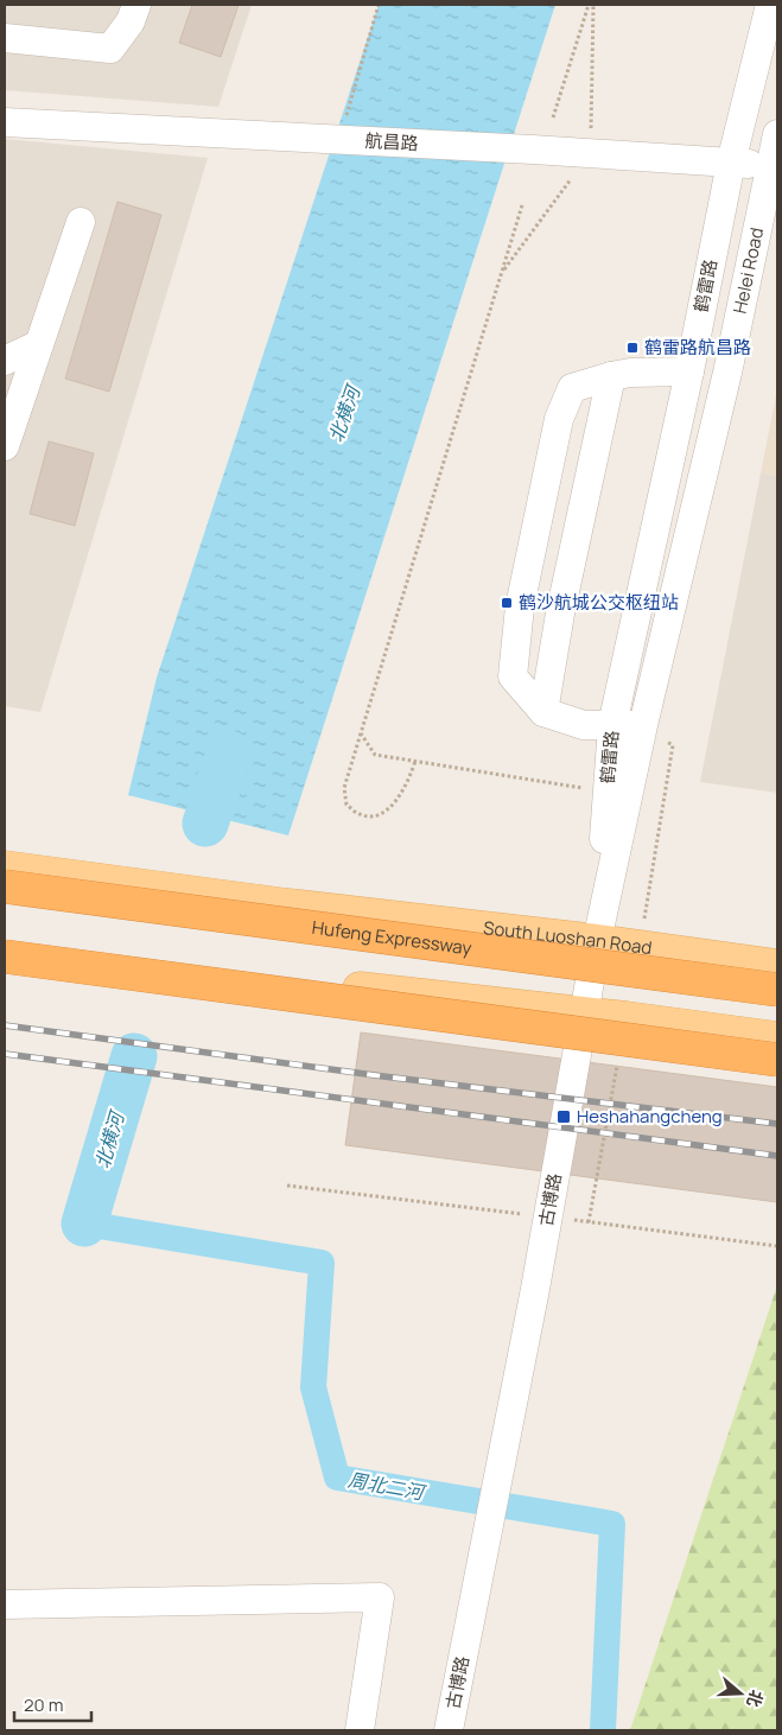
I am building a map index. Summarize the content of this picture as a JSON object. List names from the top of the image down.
{
  "streets": {
    "highway": ["Hufeng Expressway"],
    "main road": ["South Luoshan Road"],
    "street": ["航昌路", "鹤雷路", "古博路"]
  },
  "crossings": [
    ["航昌路", "鹤雷路"],
    ["鹤雷路", "South Luoshan Road"],
    ["鹤雷路", "古博路"],
    ["South Luoshan Road", "古博路"]
  ],
  "water": ["北横河", "周北二河"],
  "places": {
    "transit": ["鹤雷路航昌路", "鹤沙航城公交枢纽站", "Heshahangcheng"]
  },
  "scale_bar": "20 m",
  "north": "right"
}
